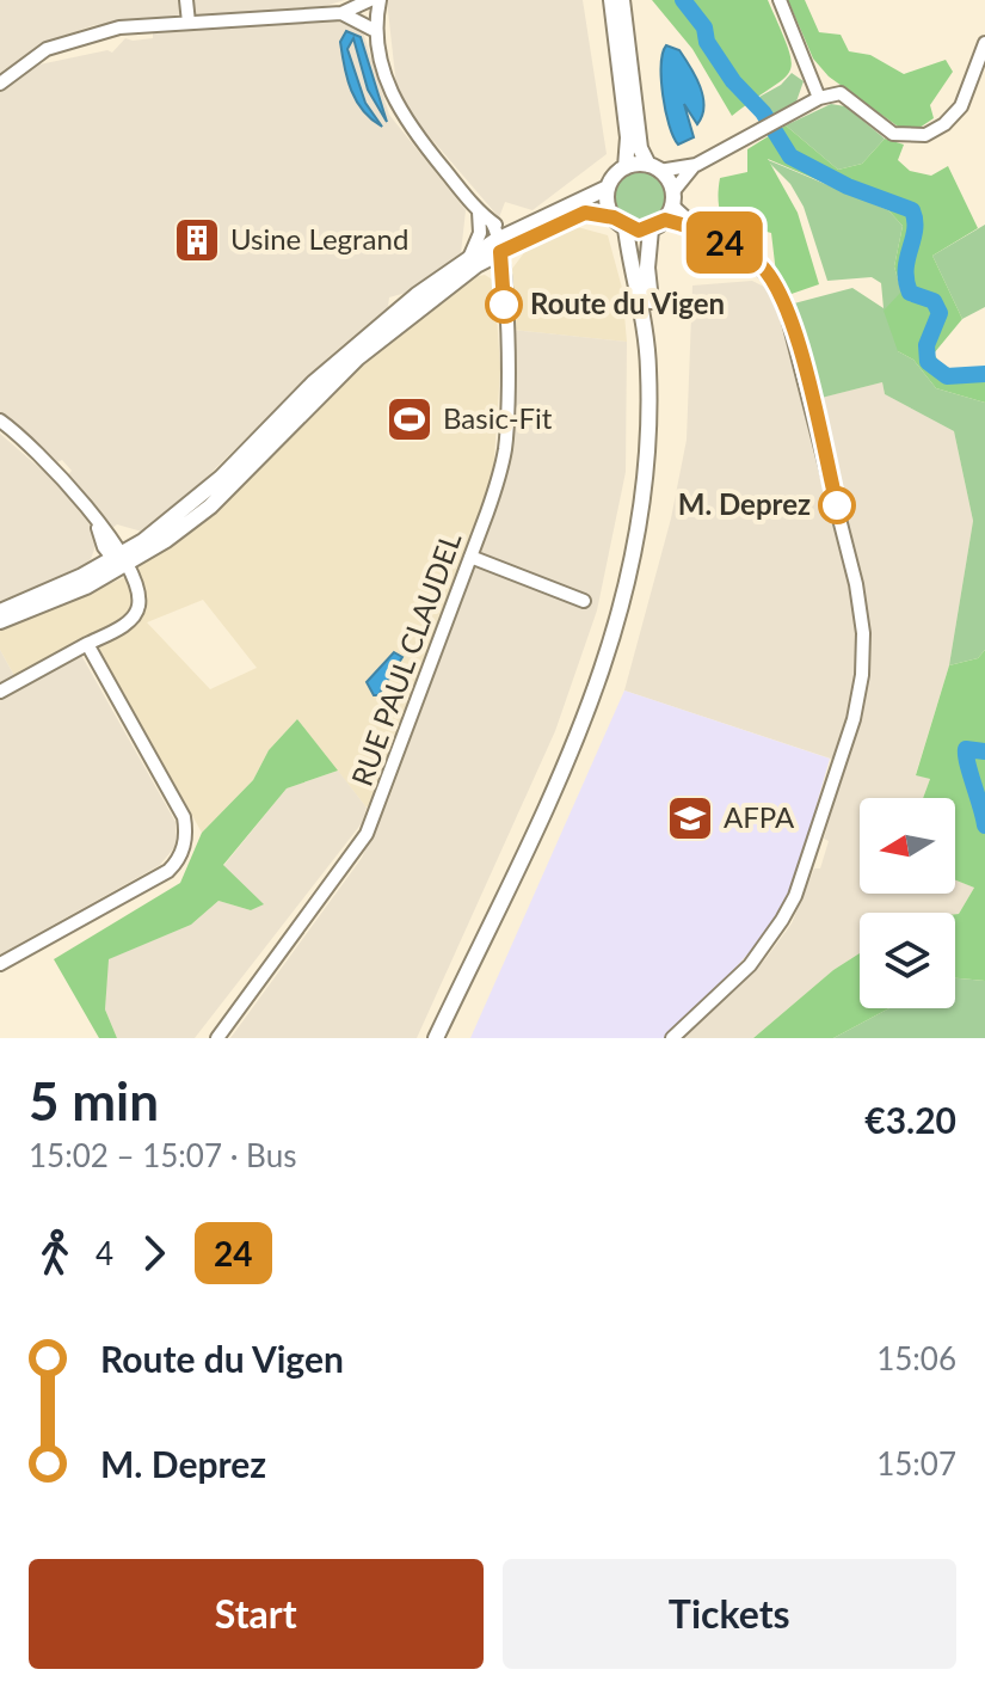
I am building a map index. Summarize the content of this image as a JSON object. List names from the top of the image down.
{
  "streets": {
    "street": ["RUE PAUL CLAUDEL"]
  },
  "places": {
    "building": ["Usine Legrand"],
    "other": ["Route du Vigen", "M. Deprez"],
    "sports": ["Basic-Fit"],
    "school or university": ["AFPA"]
  },
  "lines": ["bus line 24"],
  "north": "left",
  "page": {
    "on_map": "24",
    "heading": ["5 min", "15:02 – 15:07 · Bus", "€3.20"],
    "legs": ["4", "24"],
    "list": [
      {
        "name": "Route du Vigen",
        "value": "15:06"
      },
      {
        "name": "M. Deprez",
        "value": "15:07"
      }
    ],
    "buttons": ["Start", "Tickets"]
  }
}
